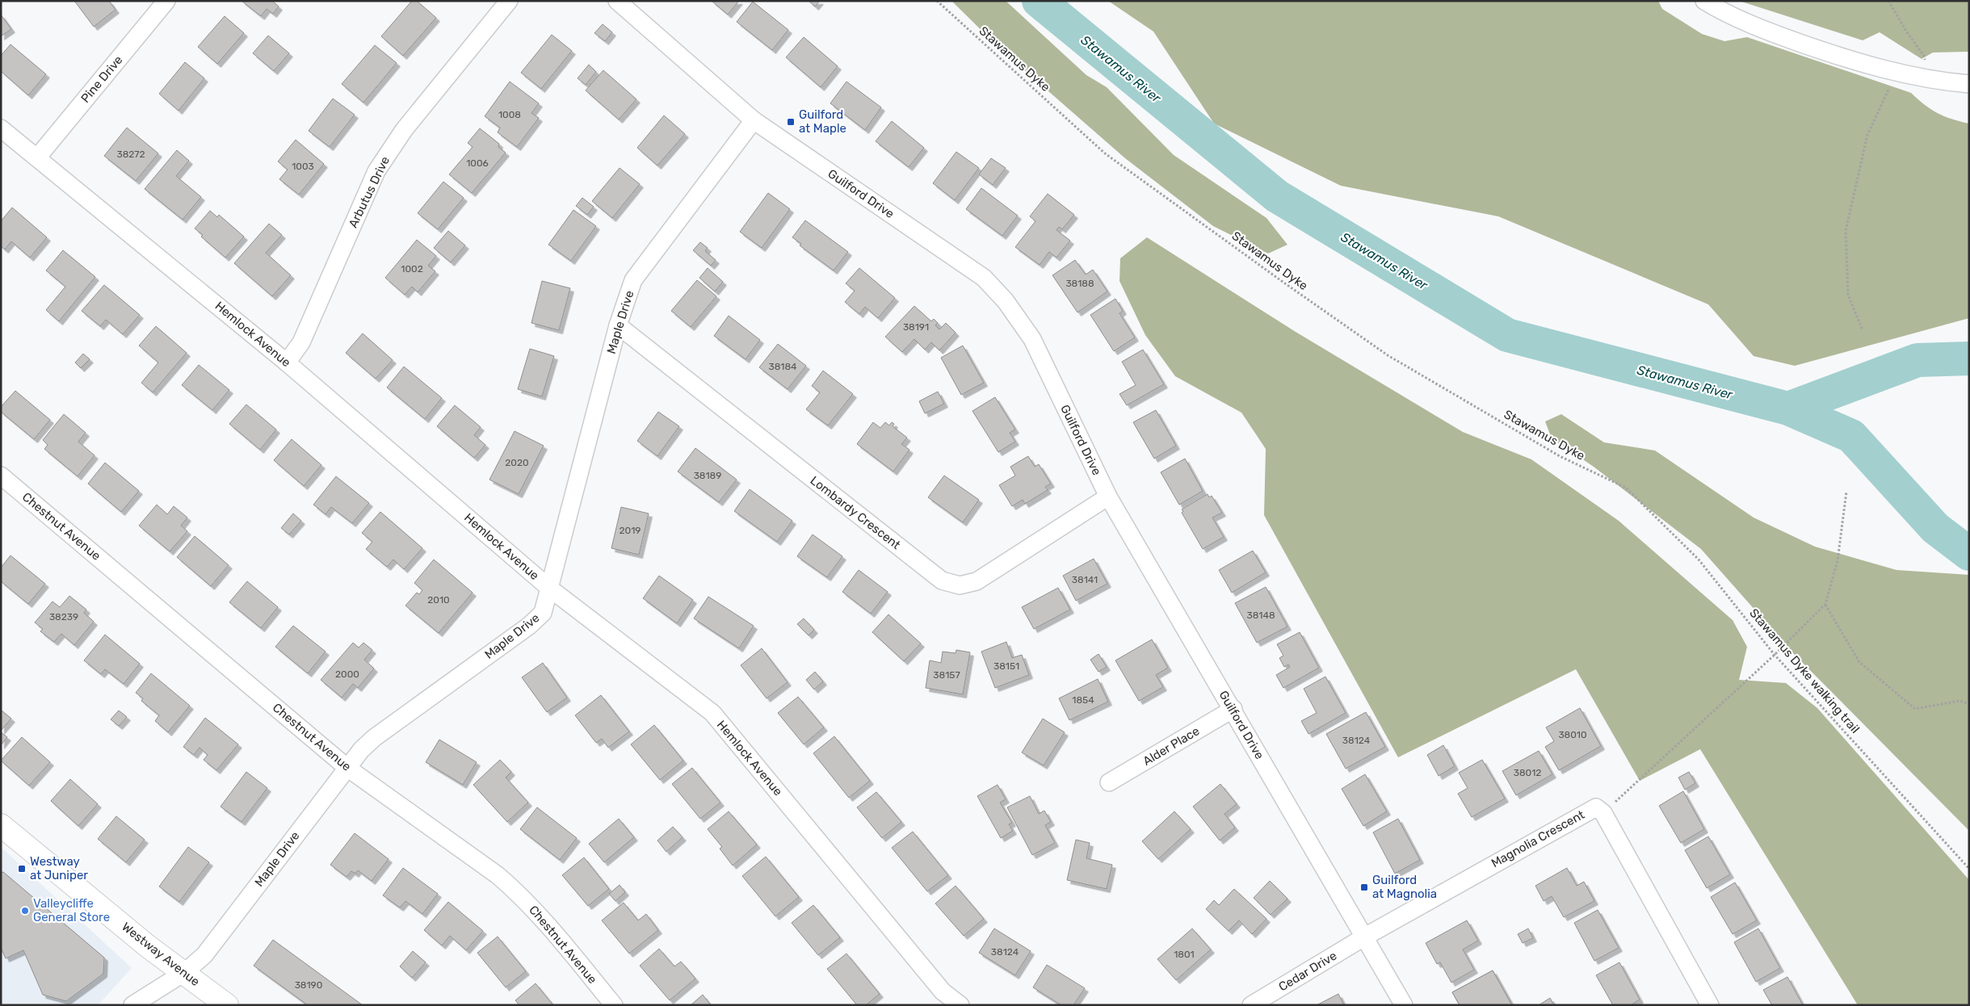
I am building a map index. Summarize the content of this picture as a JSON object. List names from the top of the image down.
{
  "streets": {
    "street": [
      "Pine Drive",
      "Arbutus Drive",
      "Guilford Drive",
      "Maple Drive",
      "Hemlock Avenue",
      "Lombardy Crescent",
      "Chestnut Avenue",
      "Alder Place",
      "Magnolia Crescent",
      "Westway Avenue",
      "Cedar Drive"
    ],
    "path": ["Stawamus Dyke", "Stawamus Dyke walking trail"]
  },
  "crossings": [
    ["Stawamus Dyke", "Stawamus Dyke walking trail"],
    ["Pine Drive", "Hemlock Avenue"],
    ["Arbutus Drive", "Hemlock Avenue"],
    ["Guilford Drive", "Maple Drive"],
    ["Guilford Drive", "Lombardy Crescent"],
    ["Guilford Drive", "Alder Place"],
    ["Guilford Drive", "Magnolia Crescent"],
    ["Guilford Drive", "Cedar Drive"],
    ["Maple Drive", "Hemlock Avenue"],
    ["Maple Drive", "Lombardy Crescent"],
    ["Maple Drive", "Chestnut Avenue"],
    ["Maple Drive", "Westway Avenue"],
    ["Magnolia Crescent", "Cedar Drive"]
  ],
  "water": ["Stawamus River"],
  "places": {
    "transit": ["Guilford at Maple", "Westway at Juniper", "Guilford at Magnolia"],
    "other": ["Valleycliffe General Store"]
  },
  "house_numbers": [
    "1008",
    "38272",
    "1006",
    "1003",
    "1002",
    "38188",
    "38191",
    "38184",
    "2020",
    "38189",
    "2019",
    "38141",
    "2010",
    "38148",
    "38239",
    "38151",
    "2000",
    "38157",
    "1854",
    "38010",
    "38124",
    "38012",
    "38124",
    "1801",
    "38190"
  ]
}
